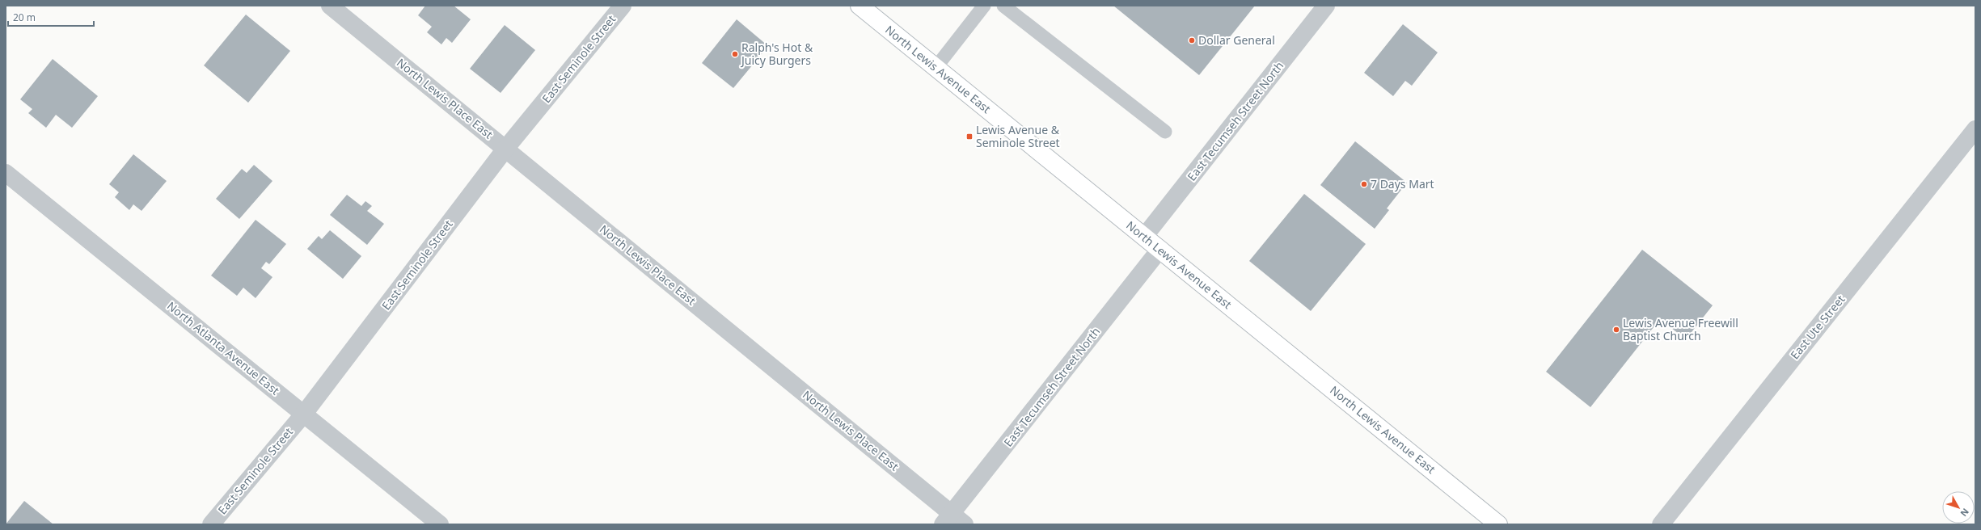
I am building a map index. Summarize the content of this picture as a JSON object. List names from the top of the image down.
{
  "streets": {
    "main road": ["North Lewis Avenue East"],
    "street": [
      "East Seminole Street",
      "North Lewis Place East",
      "East Tecumseh Street North",
      "East Ute Street",
      "North Atlanta Avenue East"
    ]
  },
  "crossings": [
    ["East Seminole Street", "North Lewis Place East"],
    ["East Seminole Street", "North Atlanta Avenue East"],
    ["North Lewis Avenue East", "East Tecumseh Street North"],
    ["North Lewis Place East", "East Tecumseh Street North"]
  ],
  "places": {
    "other": [
      "Dollar General",
      "Ralph's Hot & Juicy Burgers",
      "7 Days Mart",
      "Lewis Avenue Freewill Baptist Church"
    ],
    "transit": ["Lewis Avenue & Seminole Street"]
  },
  "scale_bar": "20 m",
  "north": "bottom right"
}
